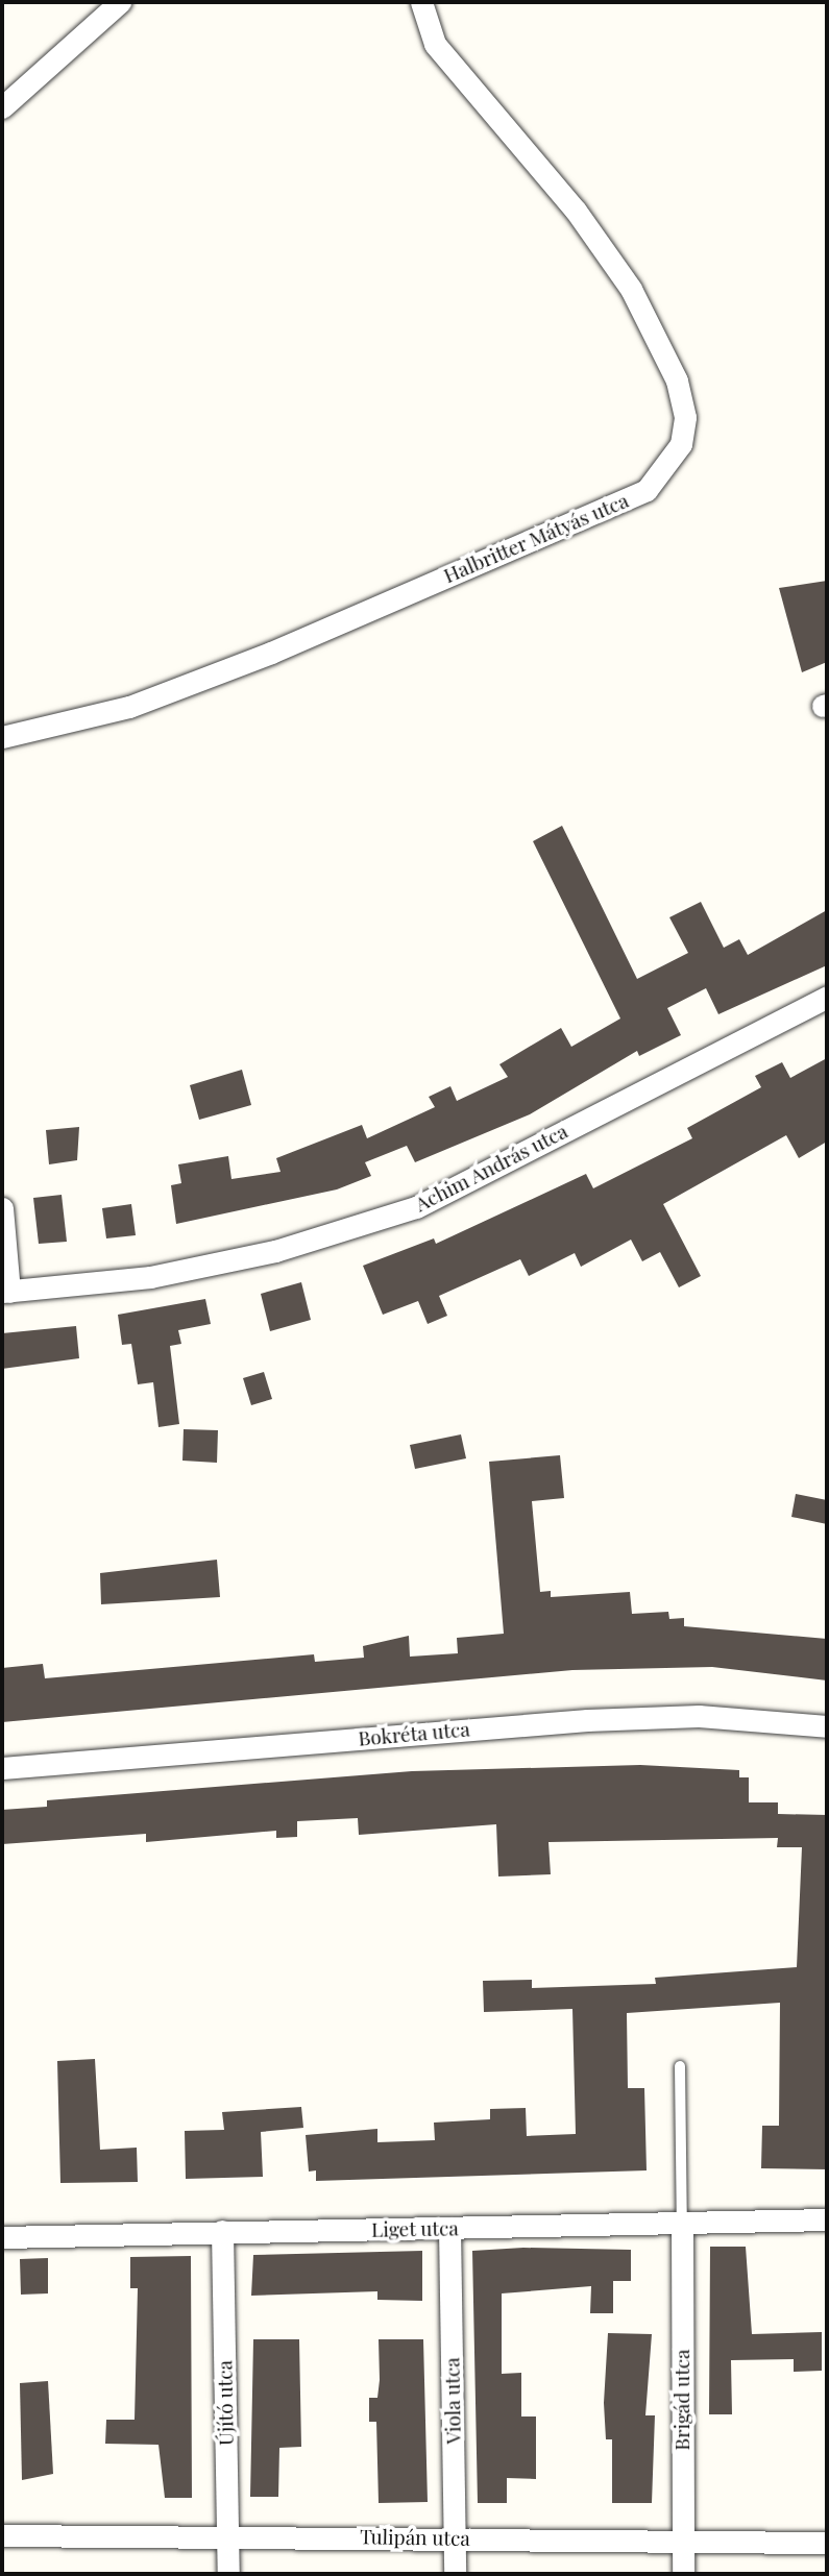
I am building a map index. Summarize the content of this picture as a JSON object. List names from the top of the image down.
{
  "streets": {
    "street": [
      "Halbritter Mátyás utca",
      "Achim András utca",
      "Bokréta utca",
      "Liget utca",
      "Brigád utca",
      "Viola utca",
      "Újító utca",
      "Tulipán utca"
    ]
  },
  "crossings": [
    ["Liget utca", "Brigád utca"],
    ["Liget utca", "Viola utca"],
    ["Liget utca", "Újító utca"],
    ["Brigád utca", "Tulipán utca"],
    ["Viola utca", "Tulipán utca"],
    ["Újító utca", "Tulipán utca"]
  ]
}
